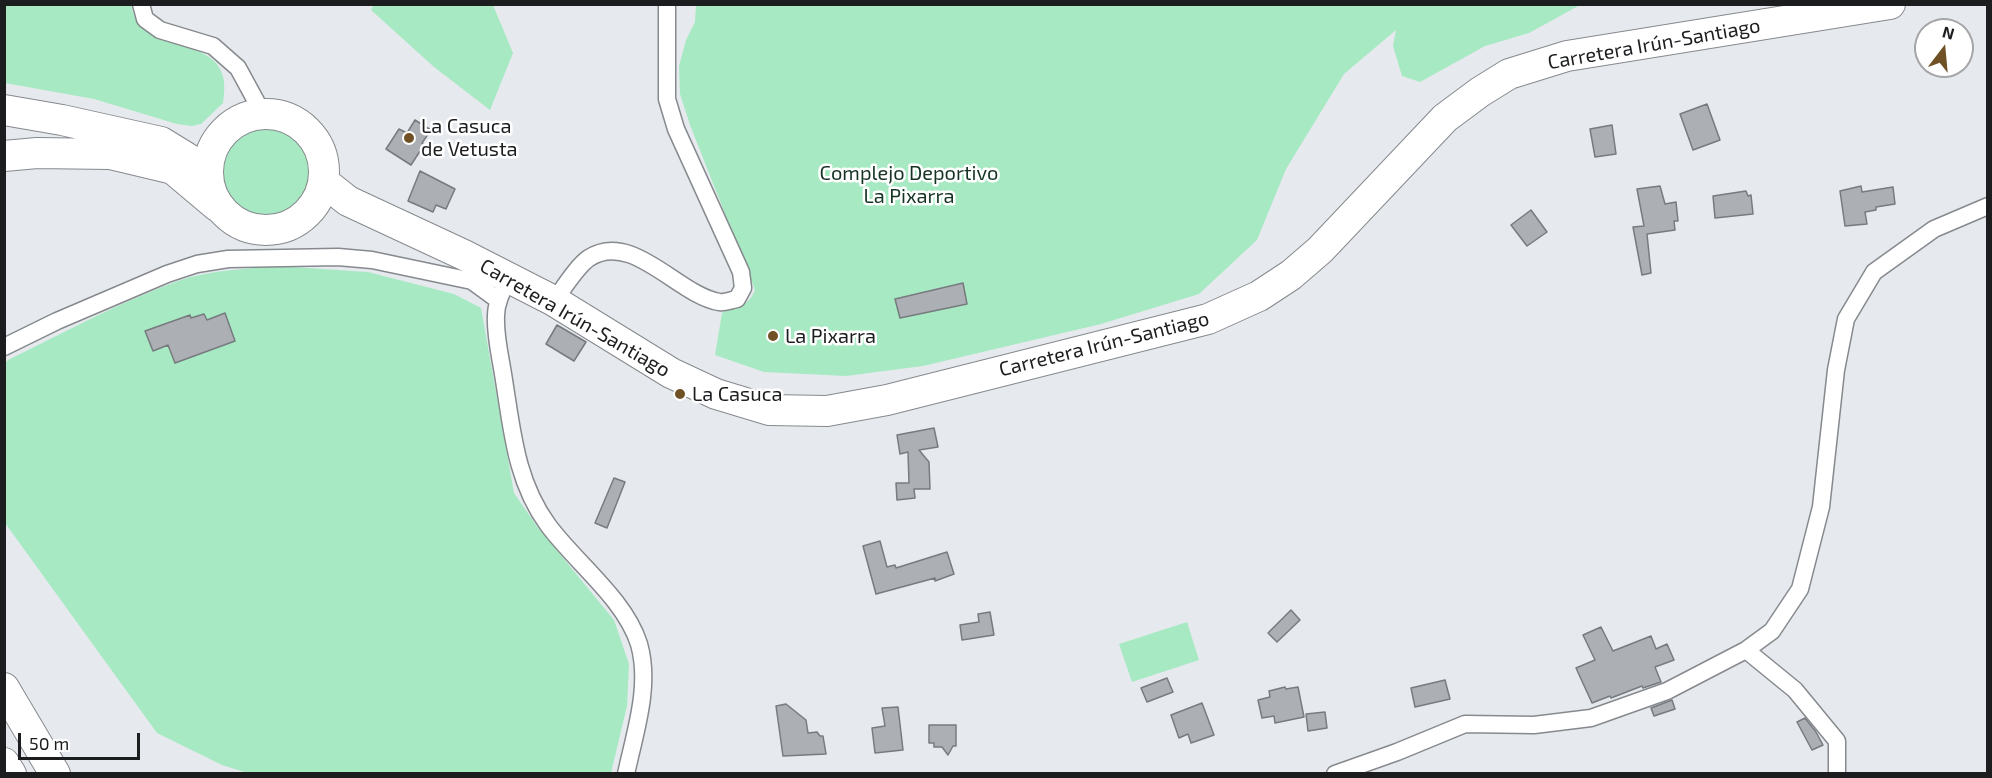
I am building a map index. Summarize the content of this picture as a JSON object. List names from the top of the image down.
{
  "streets": {
    "highway": ["Carretera Irún-Santiago"]
  },
  "parks": ["Complejo Deportivo La Pixarra"],
  "places": ["La Casuca de Vetusta", "La Pixarra", "La Casuca"],
  "scale_bar": "50 m",
  "north": "top"
}
